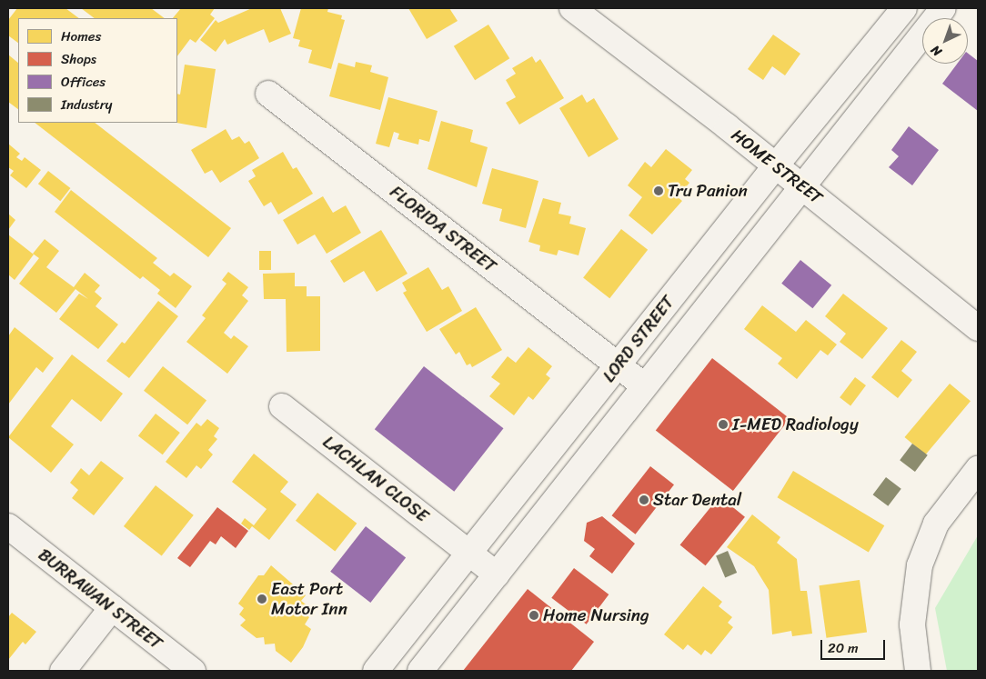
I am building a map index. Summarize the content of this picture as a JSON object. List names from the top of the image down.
{
  "streets": {
    "street": [
      "HOME STREET",
      "FLORIDA STREET",
      "LORD STREET",
      "LACHLAN CLOSE",
      "BURRAWAN STREET"
    ]
  },
  "crossings": [
    ["HOME STREET", "LORD STREET"],
    ["FLORIDA STREET", "LORD STREET"],
    ["LORD STREET", "LACHLAN CLOSE"]
  ],
  "places": [
    "Tru Panion",
    "I-MED Radiology",
    "Star Dental",
    "East Port Motor Inn",
    "Home Nursing"
  ],
  "legend": [
    "Homes",
    "Shops",
    "Offices",
    "Industry"
  ],
  "scale_bar": "20 m",
  "north": "bottom left"
}
